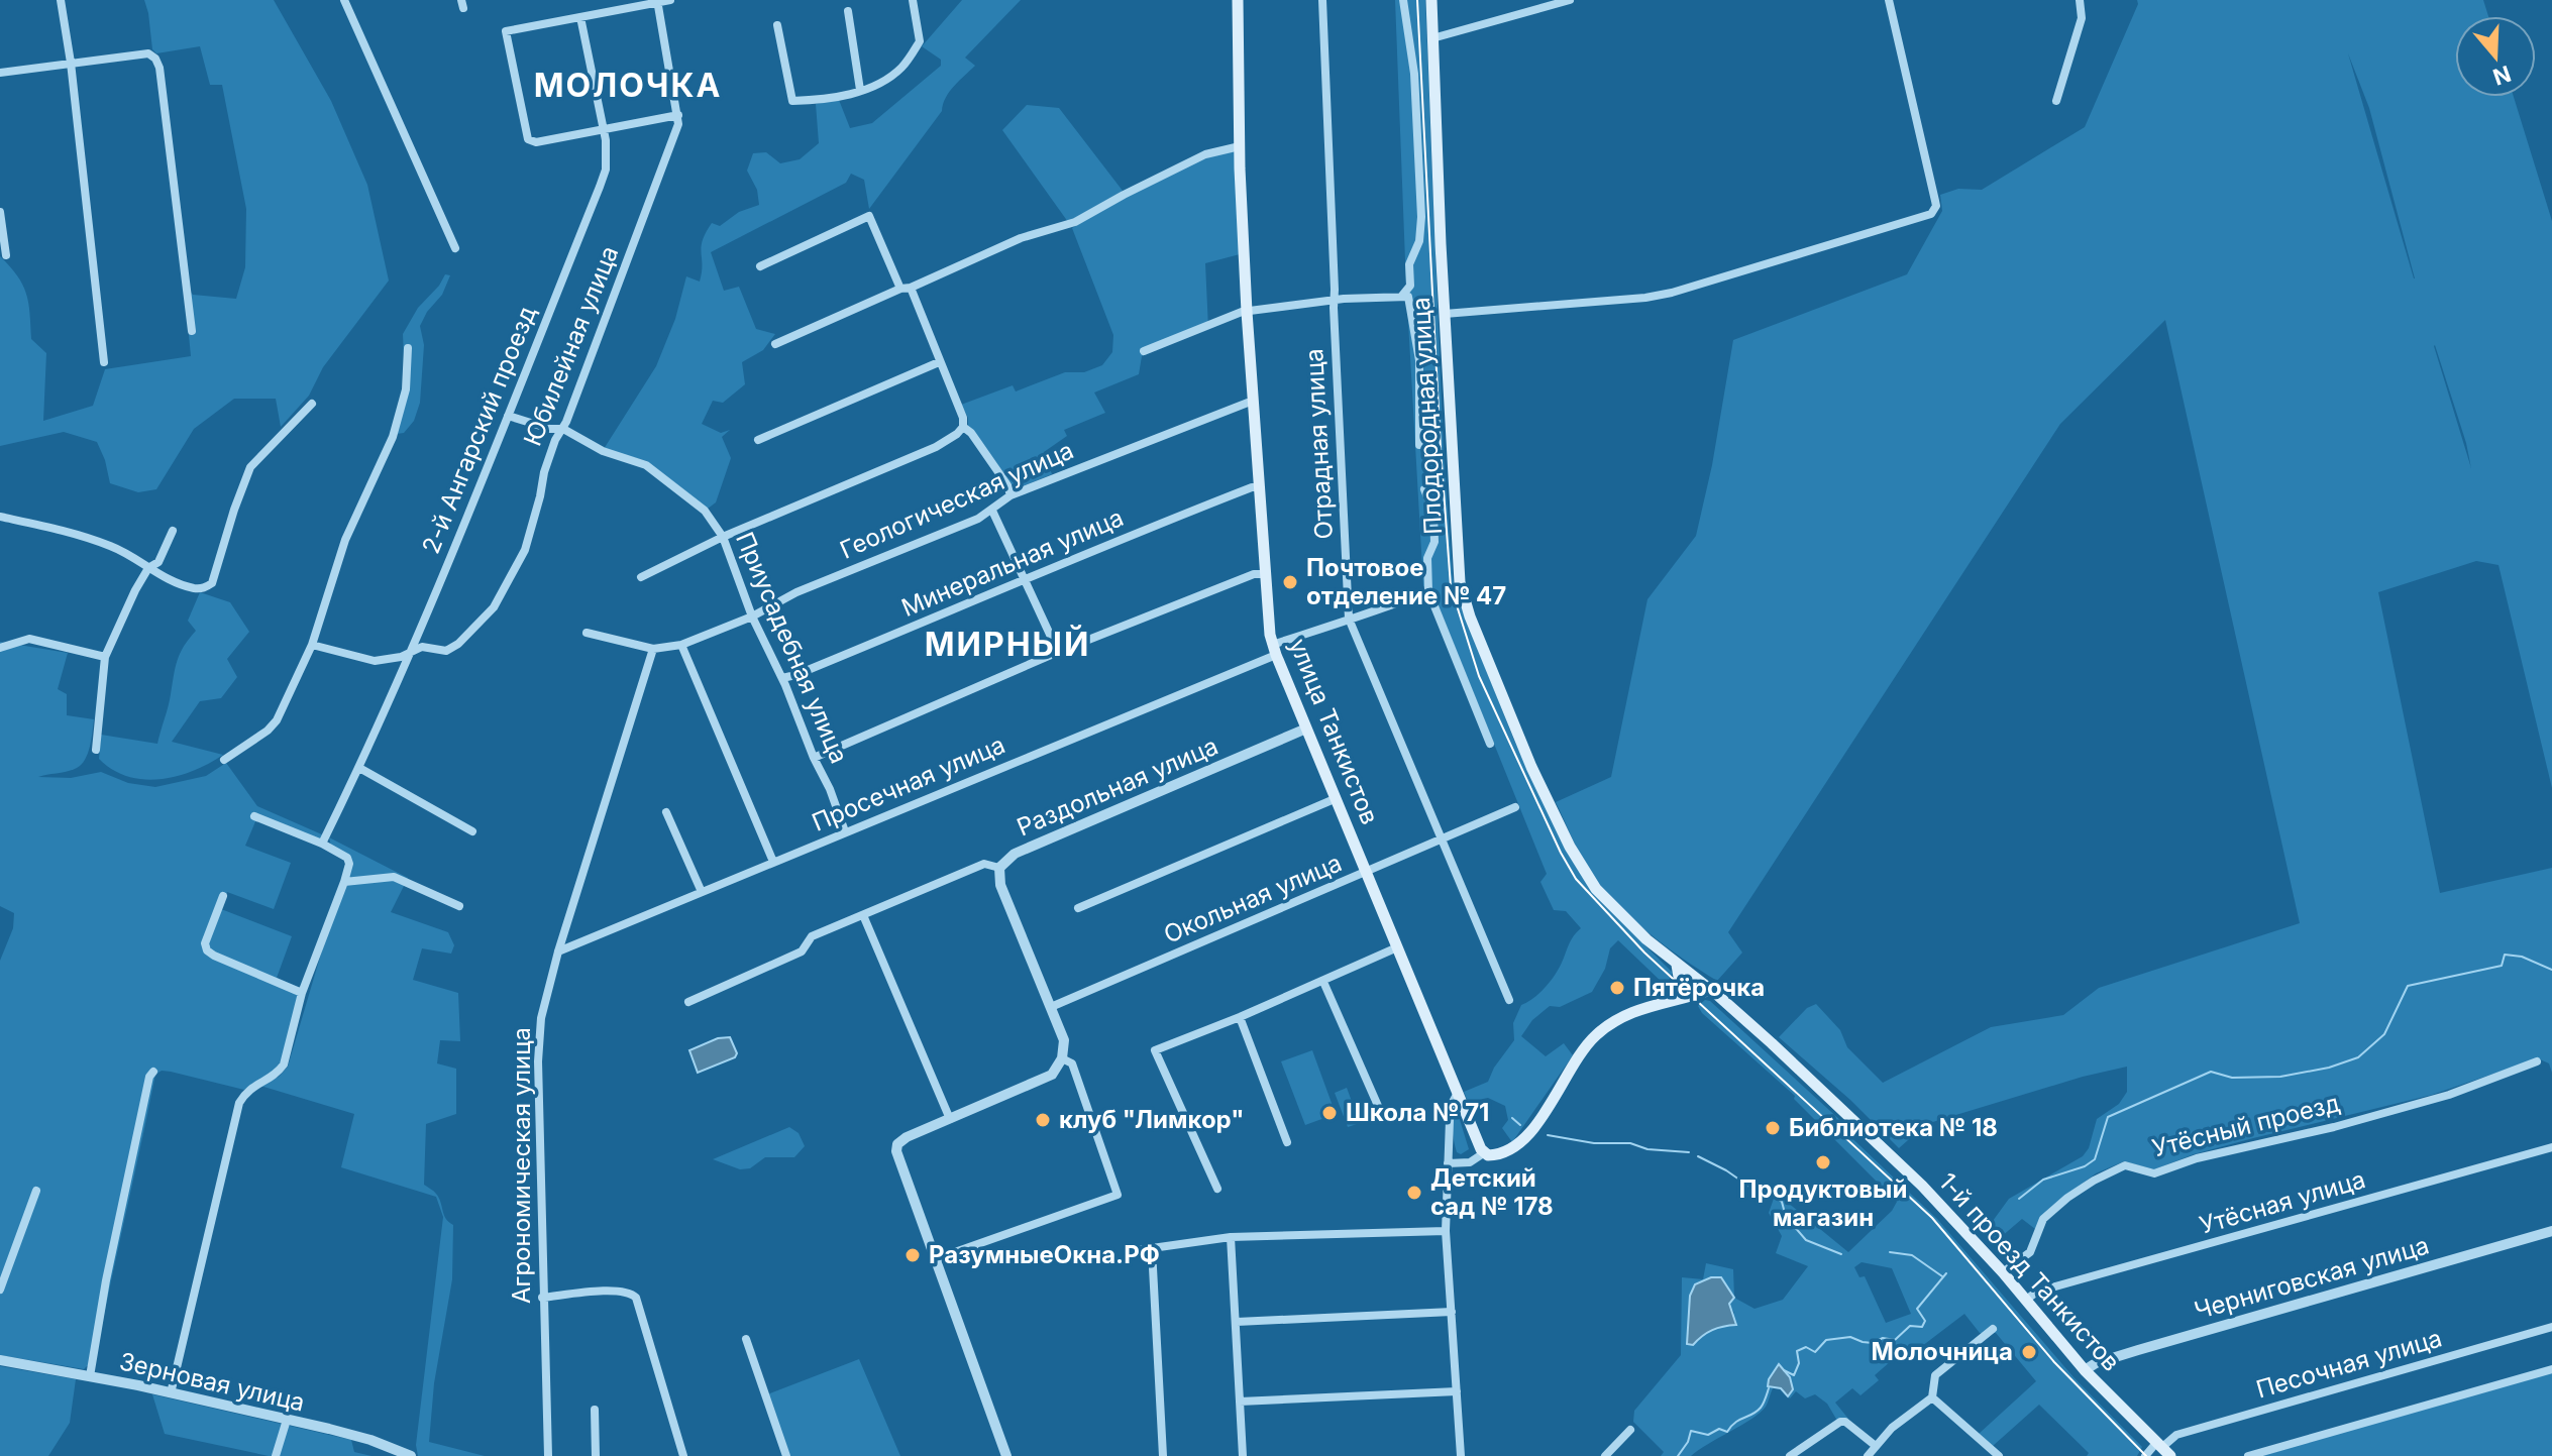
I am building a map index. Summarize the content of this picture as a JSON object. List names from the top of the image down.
{
  "streets": {
    "main road": ["Плодородная улица", "улица Танкистов", "1-й проезд Танкистов"],
    "street": [
      "Юбилейная улица",
      "2-й Ангарский проезд",
      "Отрадная улица",
      "Геологическая улица",
      "Минеральная улица",
      "Приусадебная улица",
      "Просечная улица",
      "Раздольная улица",
      "Окольная улица",
      "Утёсный проезд",
      "Агрономическая улица",
      "Утёсная улица",
      "Черниговская улица",
      "Песочная улица",
      "Зерновая улица"
    ]
  },
  "crossings": [
    ["Юбилейная улица", "2-й Ангарский проезд"],
    ["Юбилейная улица", "Приусадебная улица"],
    ["Плодородная улица", "1-й проезд Танкистов"],
    ["2-й Ангарский проезд", "Приусадебная улица"],
    ["Отрадная улица", "Просечная улица"],
    ["Отрадная улица", "Окольная улица"],
    ["Геологическая улица", "Приусадебная улица"],
    ["Геологическая улица", "улица Танкистов"],
    ["Геологическая улица", "Агрономическая улица"],
    ["Минеральная улица", "Приусадебная улица"],
    ["Минеральная улица", "улица Танкистов"],
    ["Приусадебная улица", "Просечная улица"],
    ["улица Танкистов", "Просечная улица"],
    ["улица Танкистов", "Раздольная улица"],
    ["улица Танкистов", "Окольная улица"],
    ["Просечная улица", "Агрономическая улица"],
    ["Утёсный проезд", "1-й проезд Танкистов"],
    ["Утёсная улица", "1-й проезд Танкистов"],
    ["1-й проезд Танкистов", "Черниговская улица"],
    ["1-й проезд Танкистов", "Песочная улица"]
  ],
  "districts": ["МОЛОЧКА", "МИРНЫЙ"],
  "places": [
    "Почтовое отделение № 47",
    "Пятёрочка",
    "Школа № 71",
    "клуб \"Лимкор\"",
    "Библиотека № 18",
    "Продуктовый магазин",
    "Детский сад № 178",
    "РазумныеОкна.РФ",
    "Молочница"
  ],
  "north": "bottom"
}
